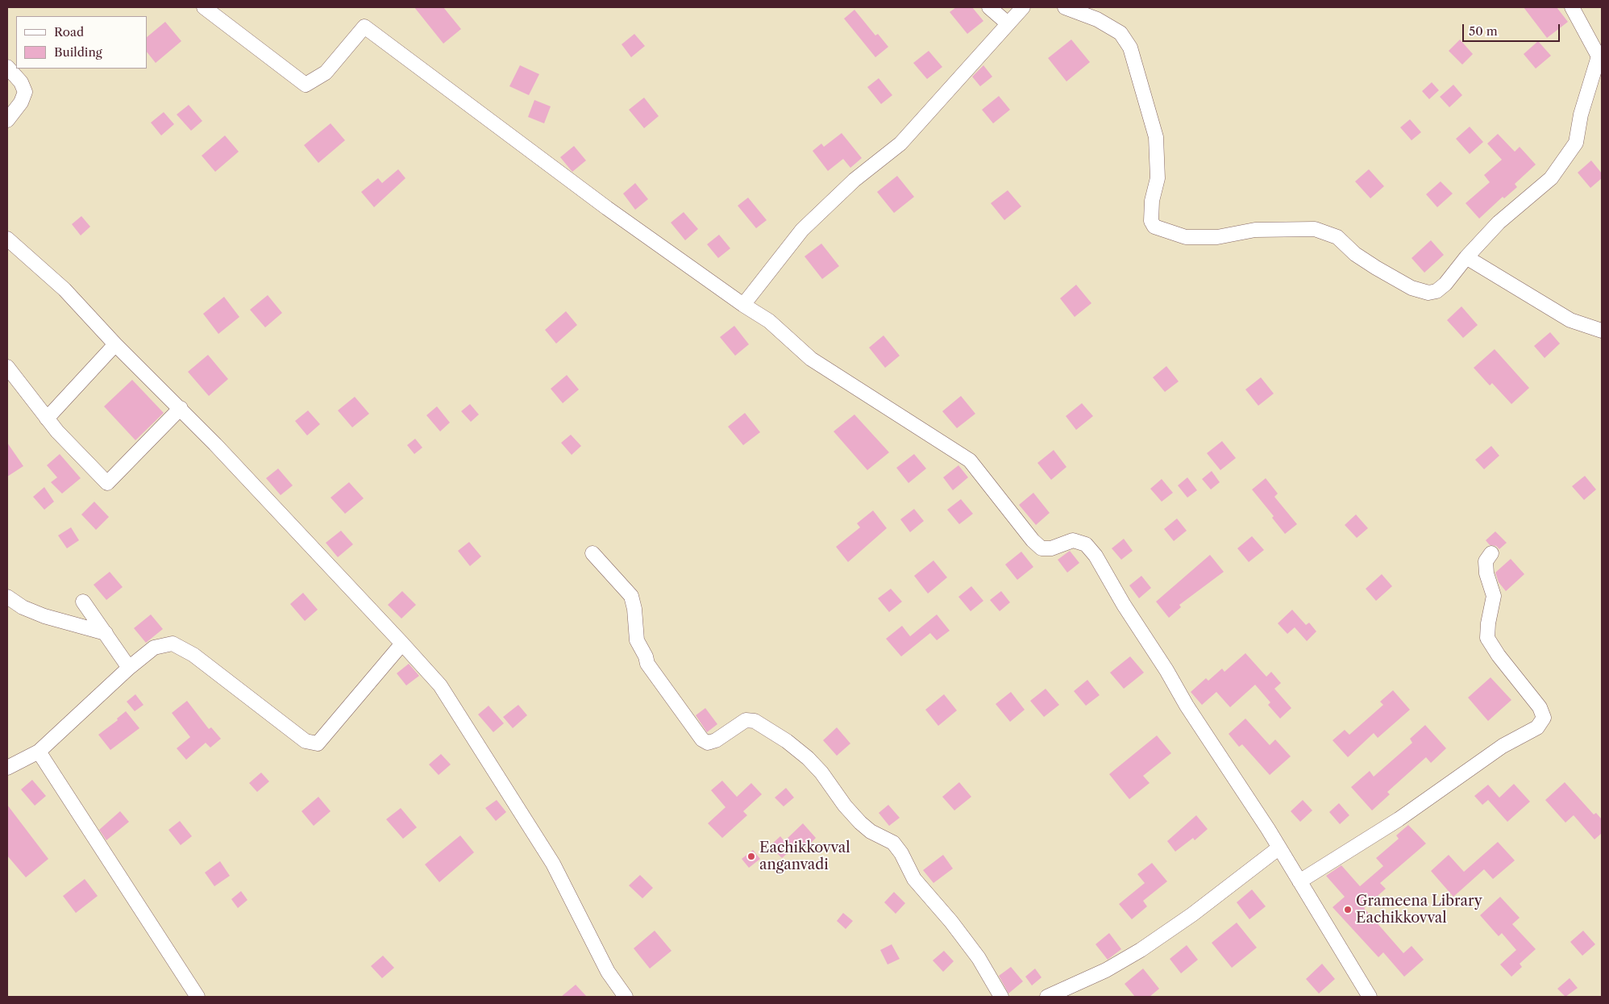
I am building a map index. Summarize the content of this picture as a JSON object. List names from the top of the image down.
{
  "places": ["Eachikkovval anganvadi", "Grameena Library Eachikkovval"],
  "legend": ["Road", "Building"],
  "scale_bar": "50 m"
}
